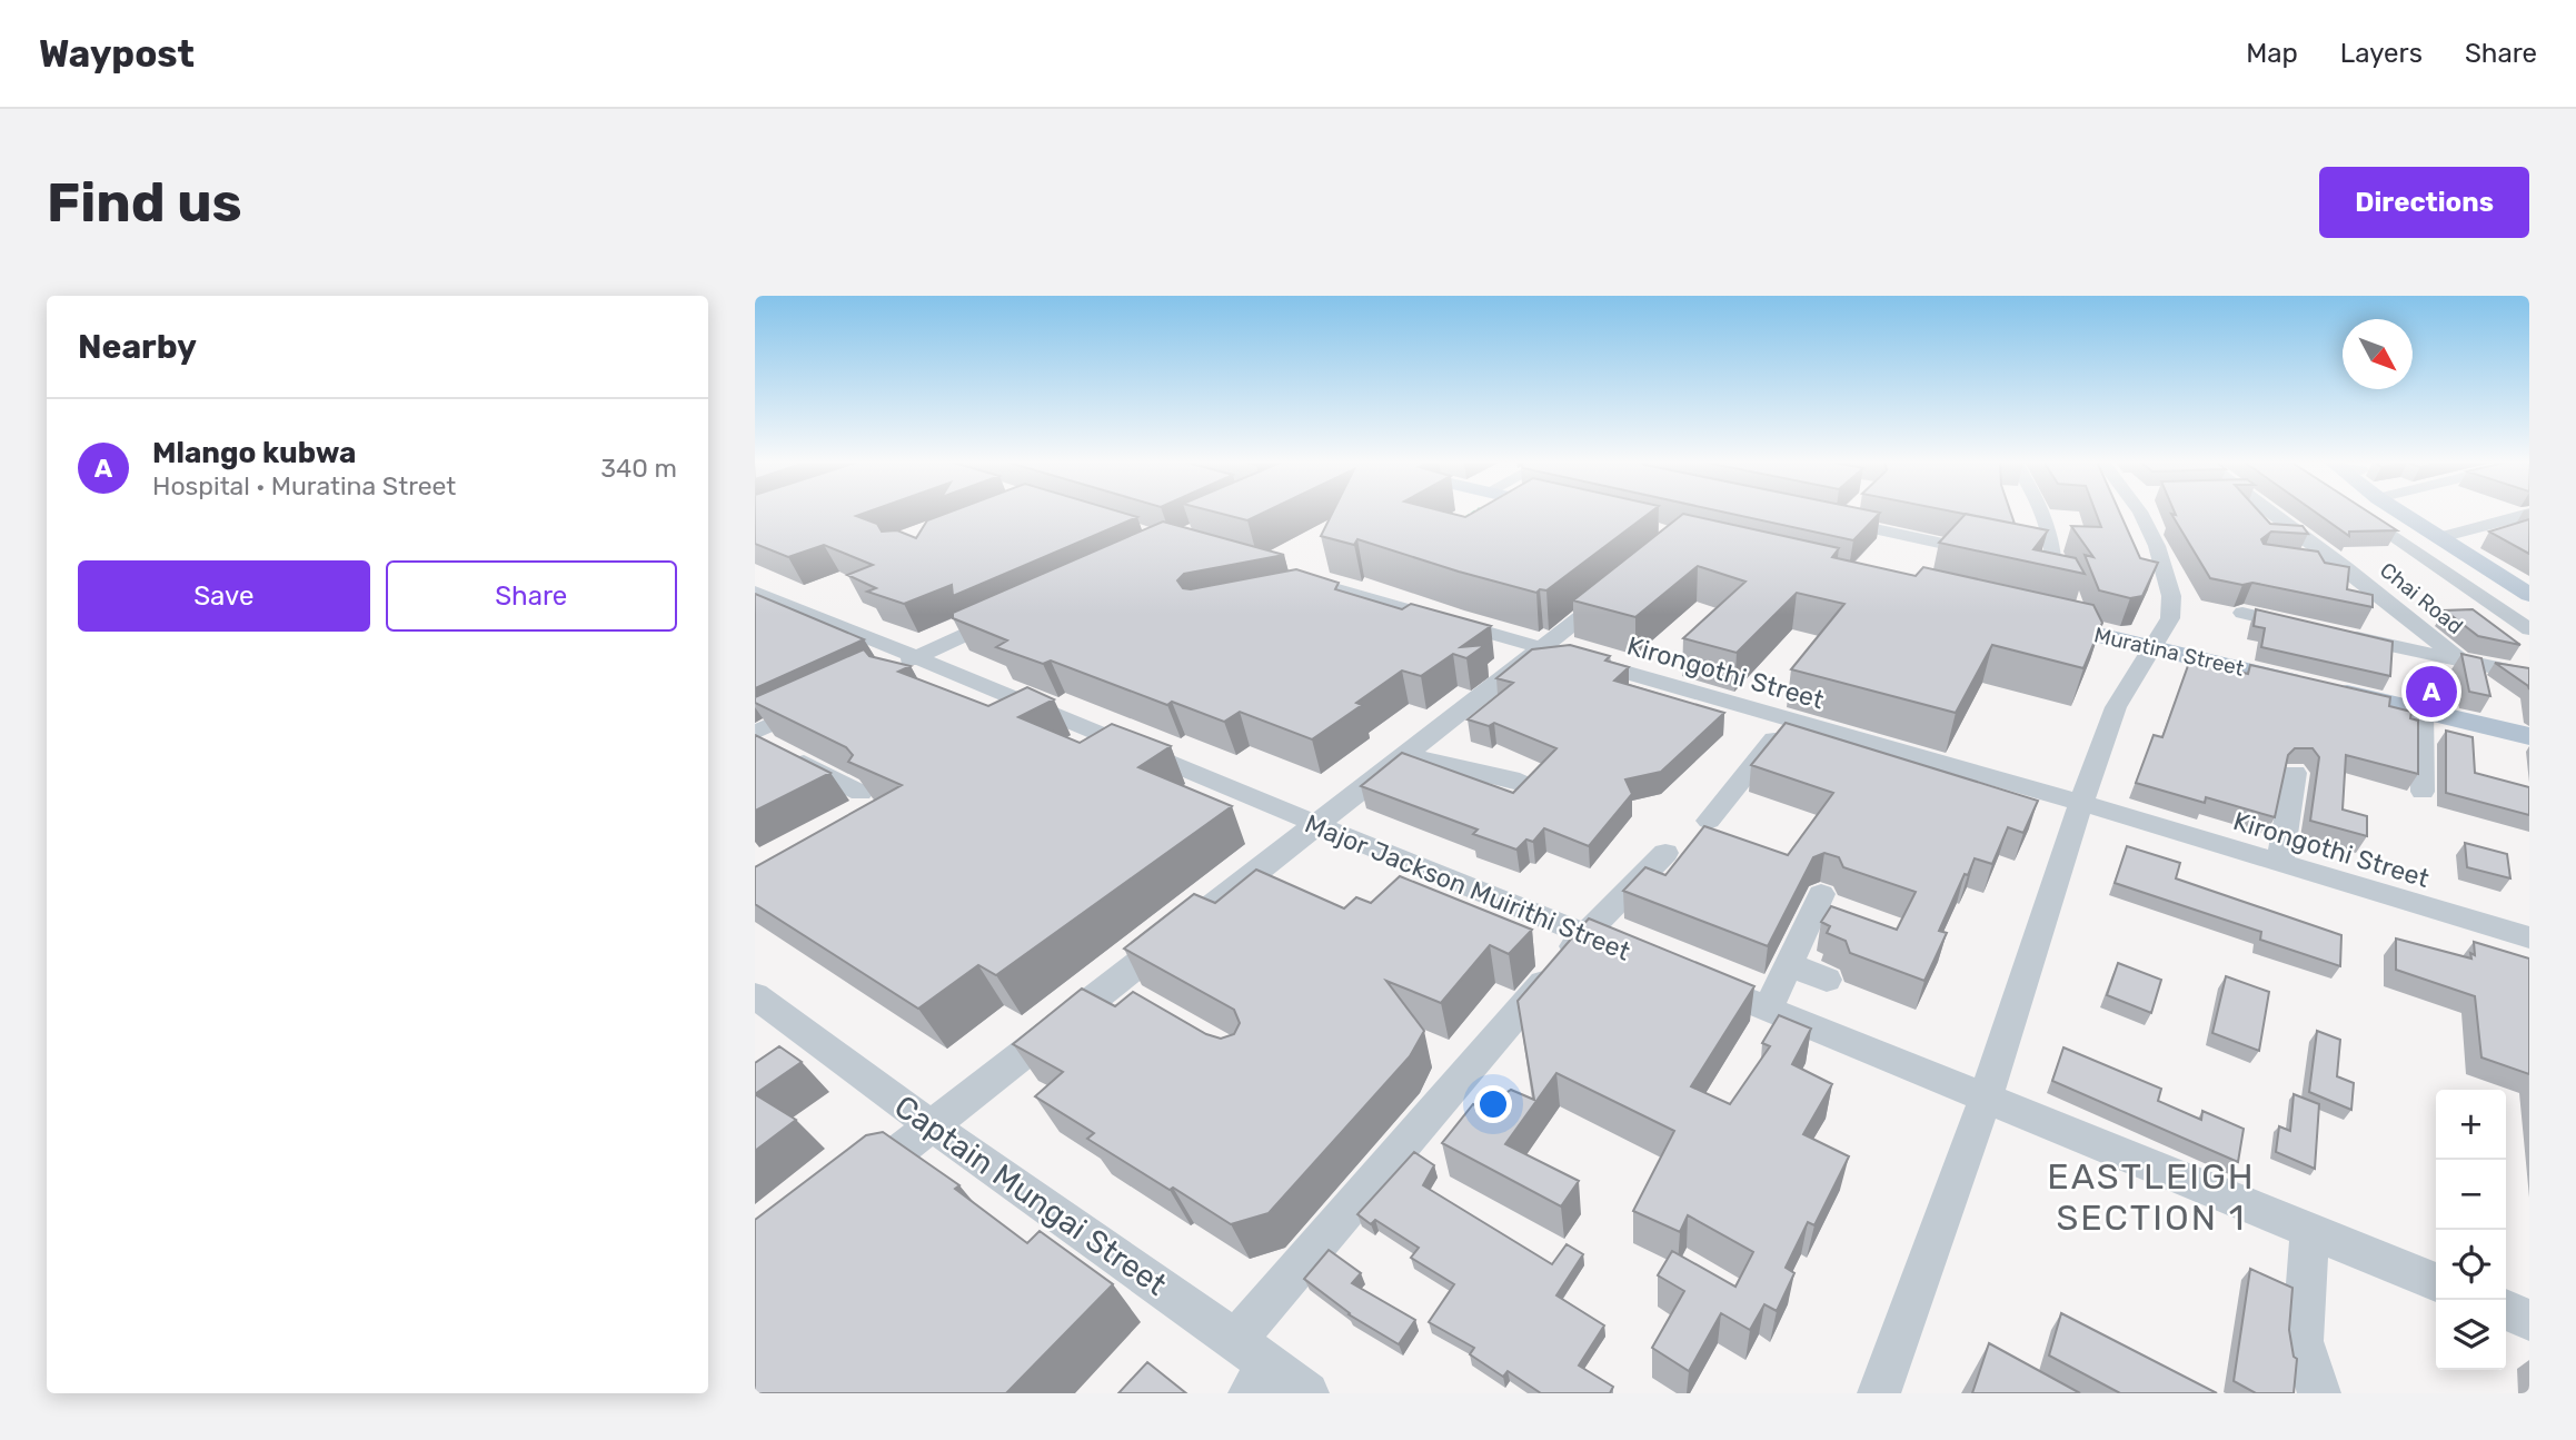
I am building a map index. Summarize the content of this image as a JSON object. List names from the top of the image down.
{
  "streets": {
    "main road": ["Muratina Street"],
    "street": [
      "Chai Road",
      "Kirongothi Street",
      "Major Jackson Muirithi Street",
      "Captain Mungai Street"
    ]
  },
  "districts": ["EASTLEIGH SECTION 1"],
  "north": "bottom right",
  "page": {
    "header": "Waypost",
    "nav": ["Map", "Layers", "Share"],
    "buttons": [
      "Directions",
      ["Save", "Share"]
    ],
    "title": "Find us",
    "heading": "Nearby",
    "list": [
      {
        "mark": "A",
        "name": "Mlango kubwa",
        "note": "Hospital · Muratina Street",
        "value": "340 m"
      }
    ],
    "pins": "A",
    "map_buttons": ["+", "−"]
  }
}
